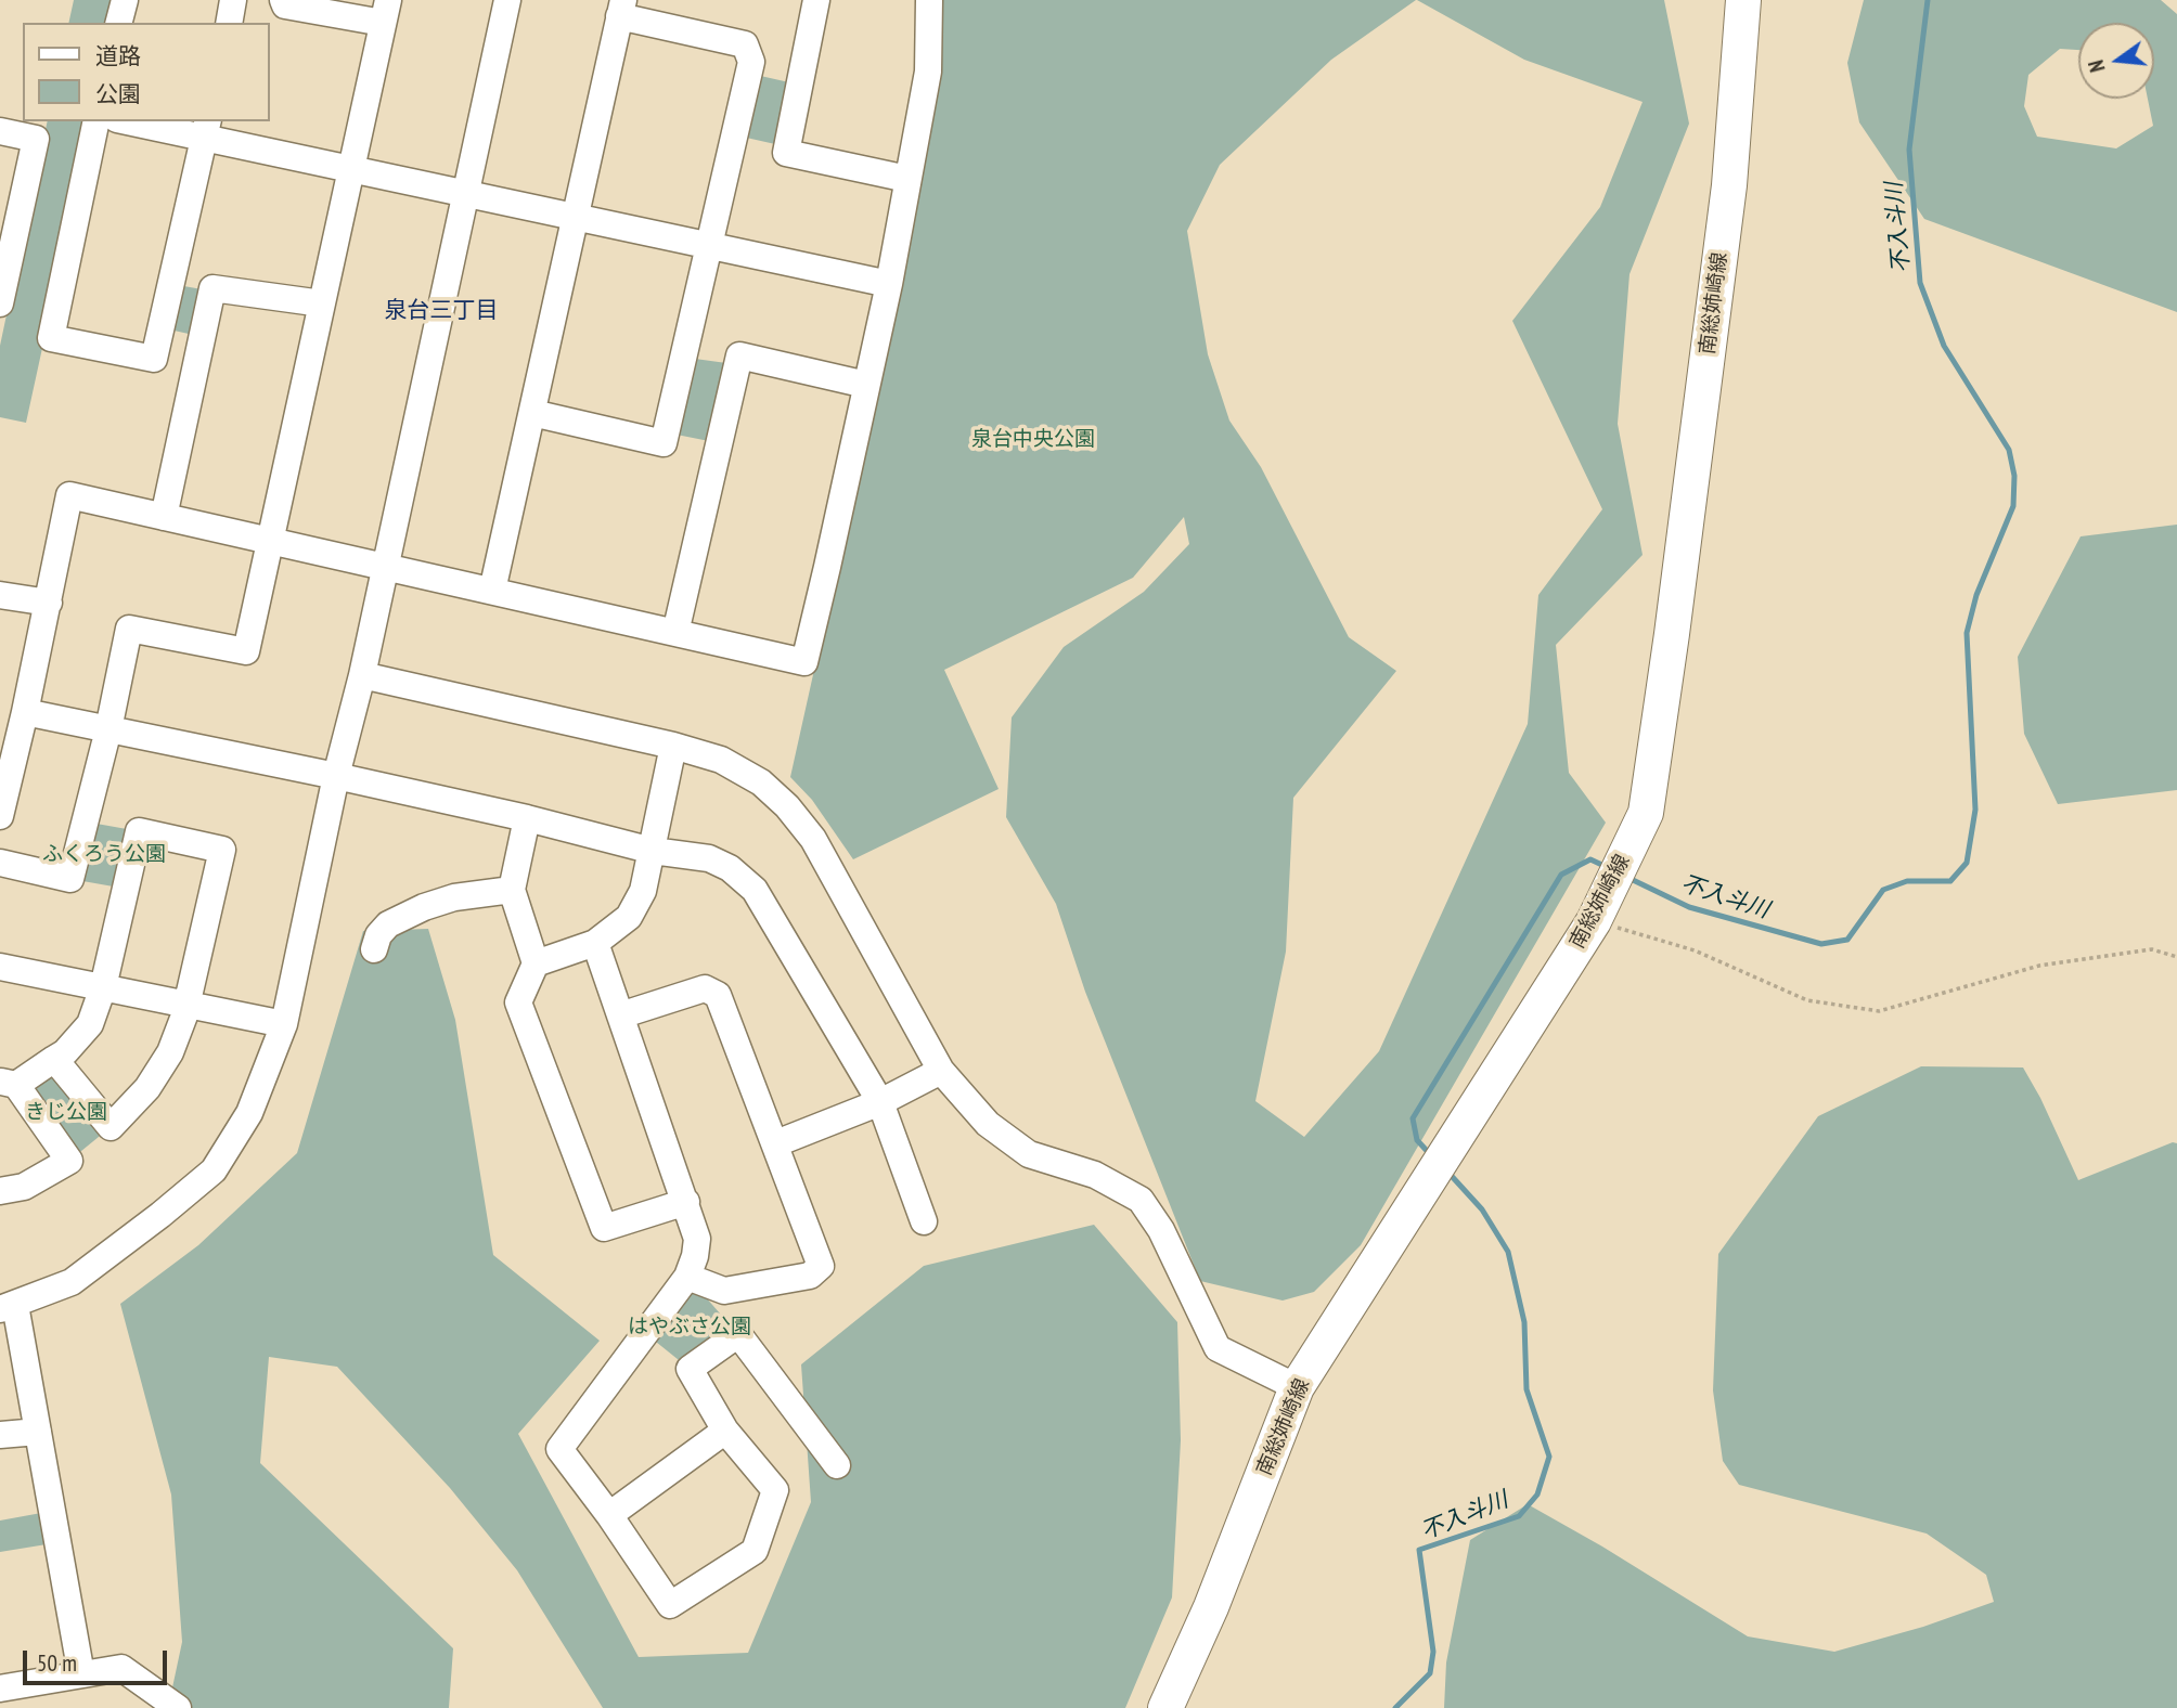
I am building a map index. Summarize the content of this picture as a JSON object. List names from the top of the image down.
{
  "streets": {
    "main road": ["南総姉崎線"]
  },
  "districts": ["泉台三丁目"],
  "water": ["不入斗川"],
  "parks": [
    "泉台中央公園",
    "ふくろう公園",
    "きじ公園",
    "はやぶさ公園"
  ],
  "legend": ["道路", "公園"],
  "scale_bar": "50 m",
  "north": "left"
}
